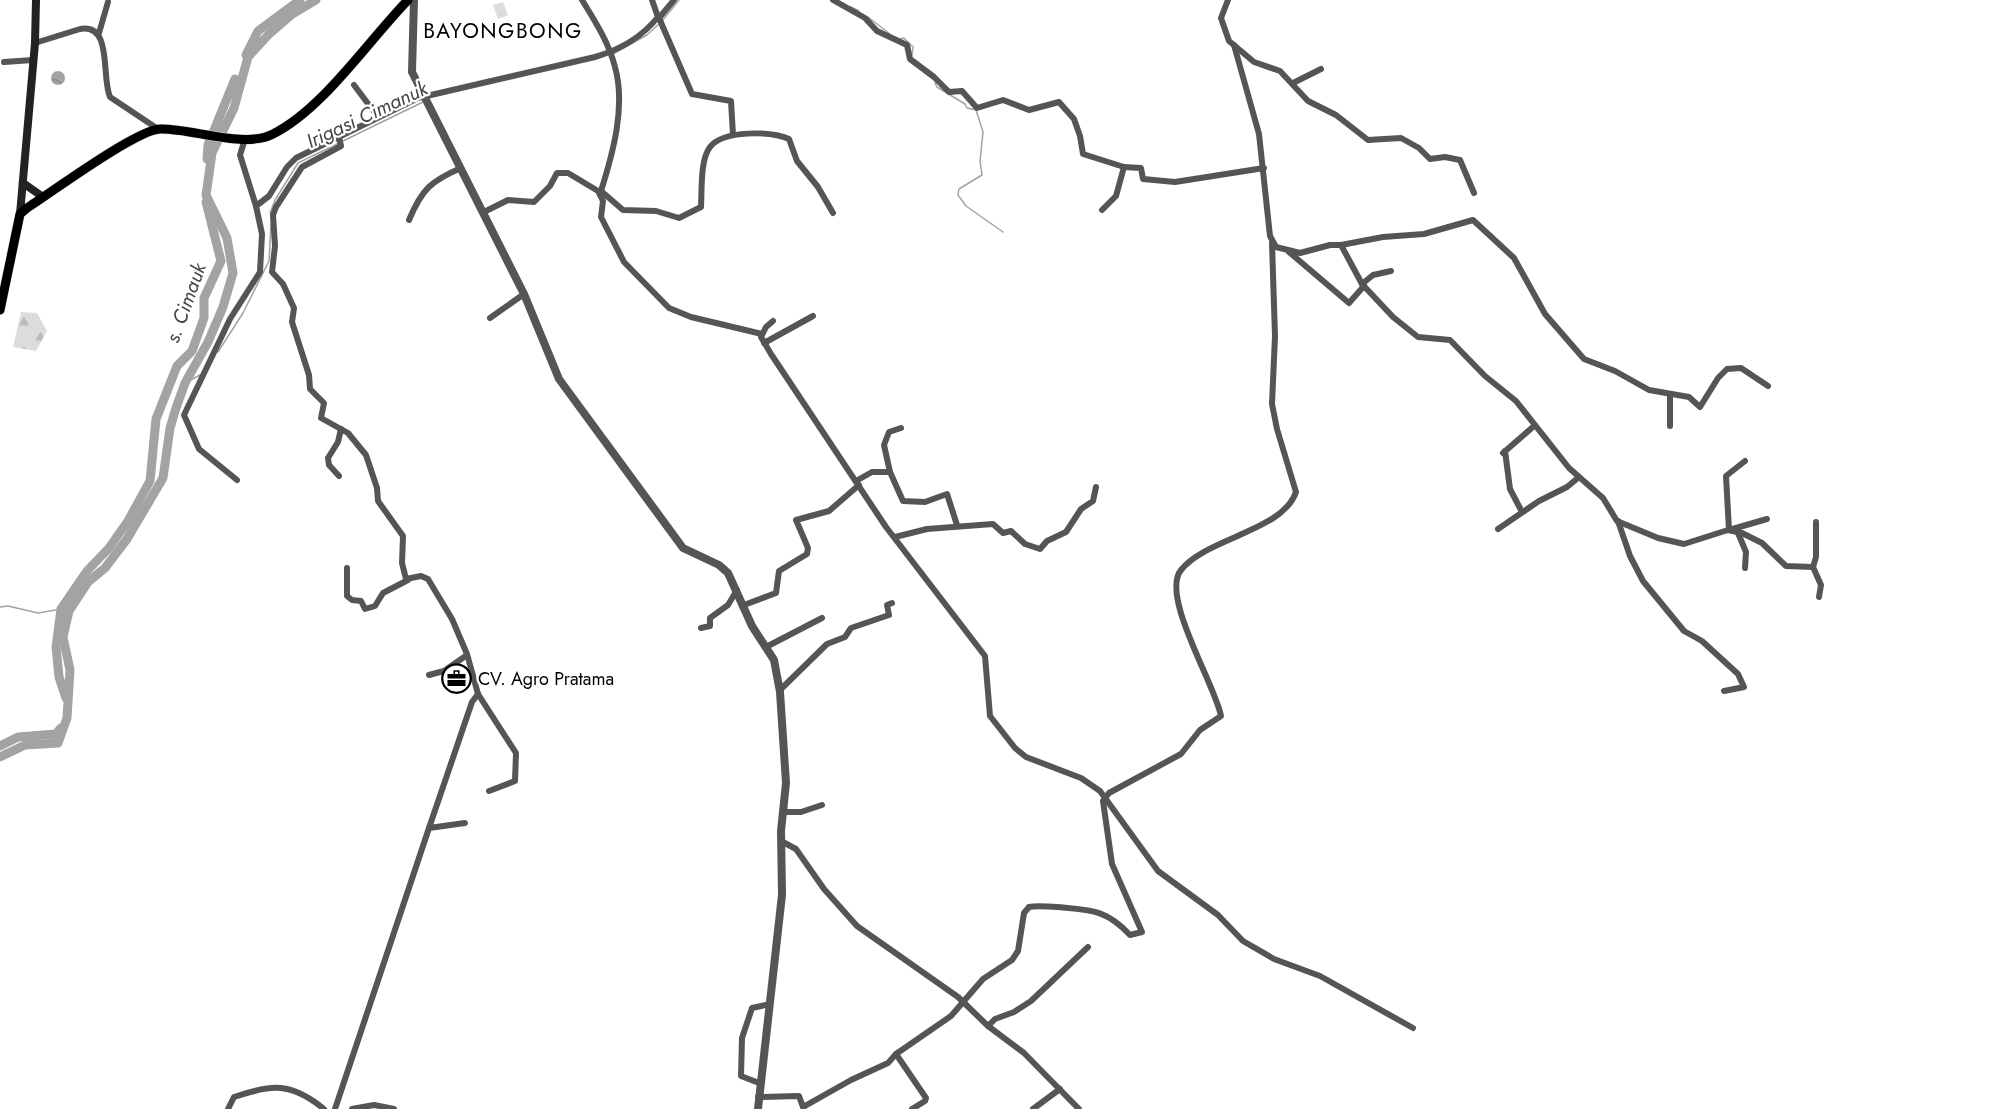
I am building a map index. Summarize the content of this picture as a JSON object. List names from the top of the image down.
{
  "districts": ["BAYONGBONG"],
  "water": ["Irigasi Cimanuk", "s. Cimauk"],
  "places": {
    "office": ["CV. Agro Pratama"]
  }
}
